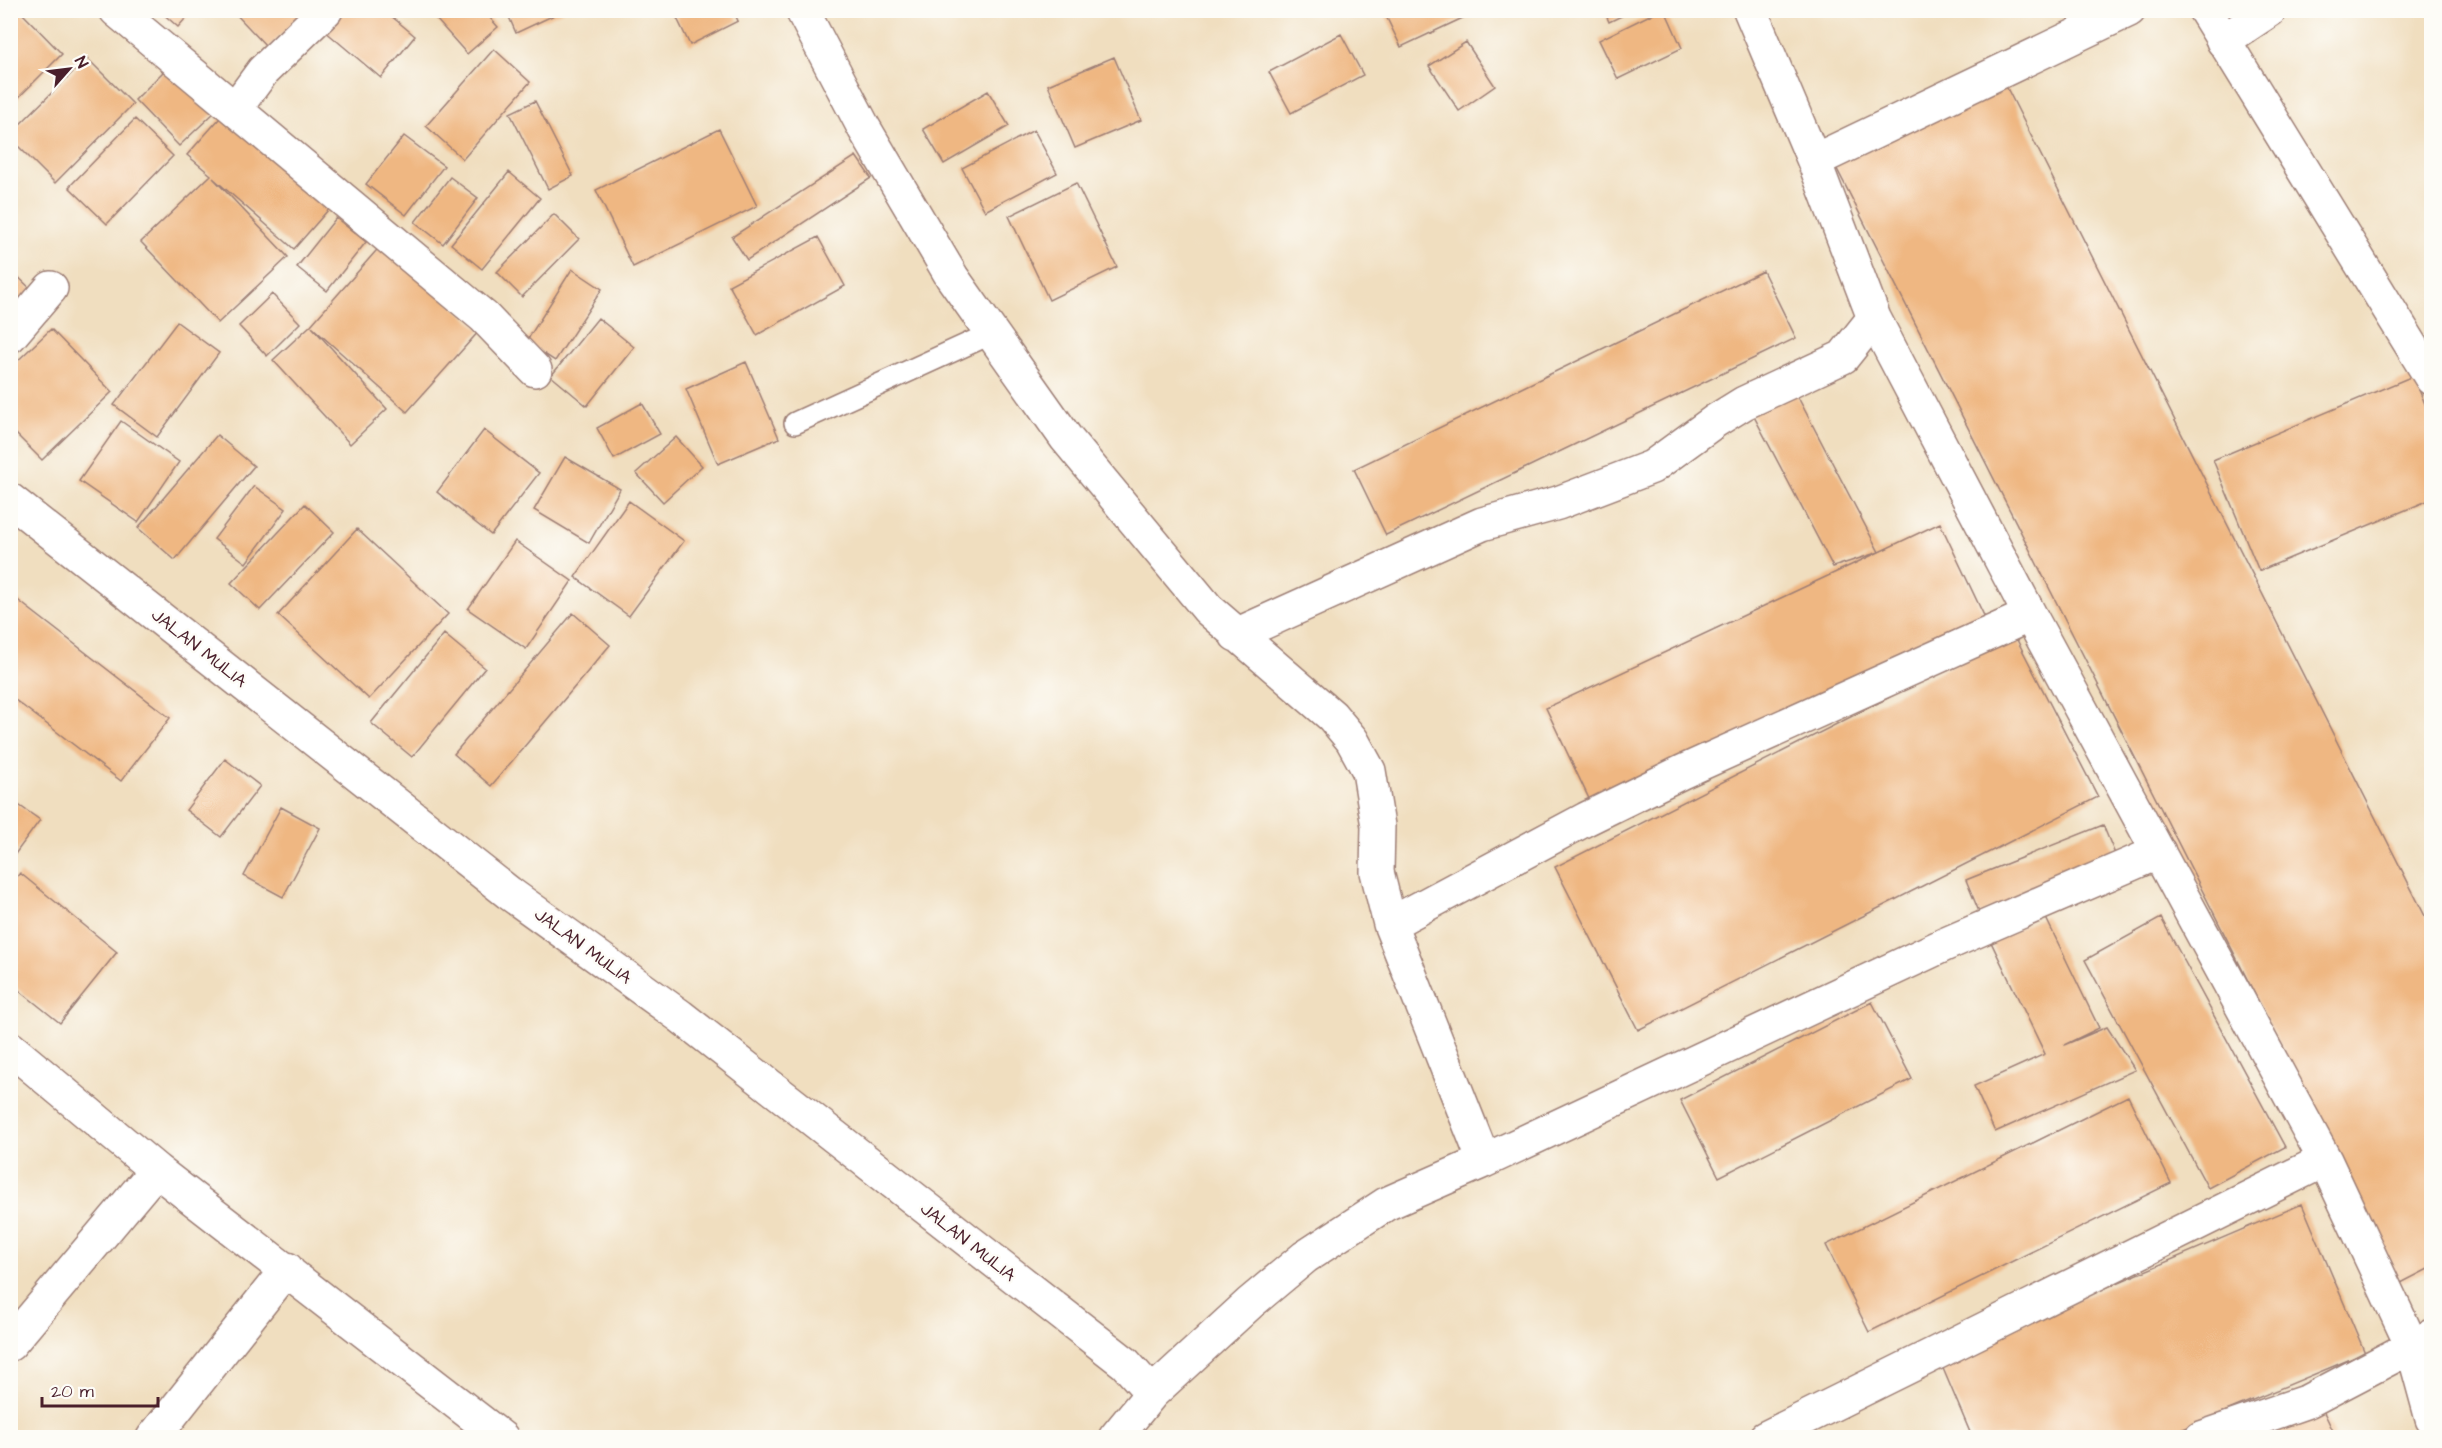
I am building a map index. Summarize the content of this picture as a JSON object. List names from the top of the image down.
{
  "streets": {
    "street": ["JALAN MULIA"]
  },
  "scale_bar": "20 m",
  "north": "top right"
}
